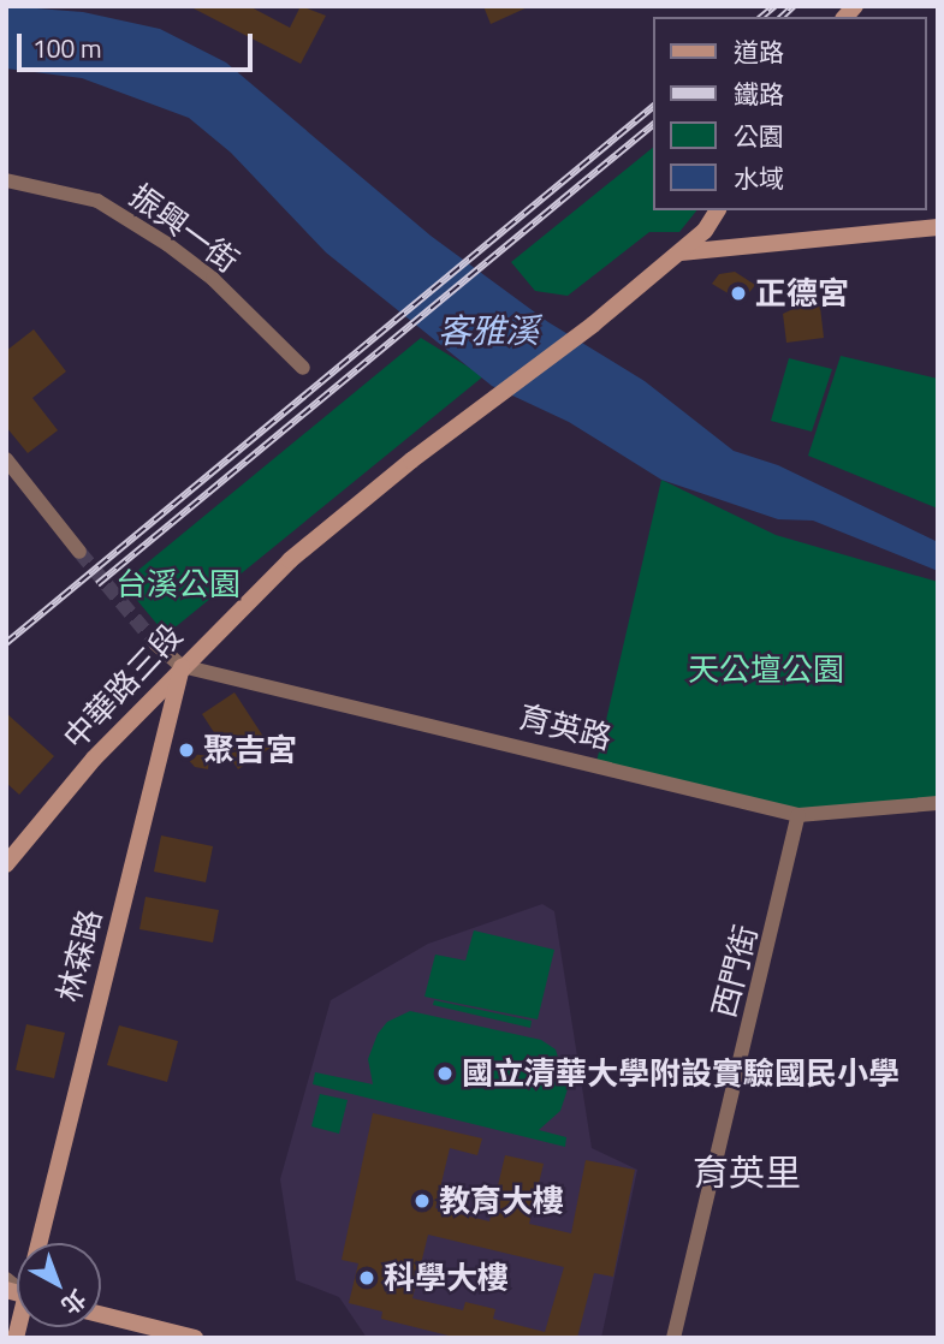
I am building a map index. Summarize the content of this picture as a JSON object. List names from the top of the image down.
{
  "streets": {
    "street": [
      "振興一街",
      "中華路三段",
      "育英路",
      "林森路",
      "西門街"
    ]
  },
  "crossings": [
    ["中華路三段", "育英路"],
    ["中華路三段", "林森路"],
    ["育英路", "林森路"],
    ["育英路", "西門街"]
  ],
  "districts": ["育英里"],
  "water": ["客雅溪"],
  "parks": ["台溪公園", "天公壇公園"],
  "places": [
    "正德宮",
    "聚吉宮",
    "國立清華大學附設實驗國民小學",
    "教育大樓",
    "科學大樓"
  ],
  "legend": [
    "道路",
    "鐵路",
    "公園",
    "水域"
  ],
  "scale_bar": "100 m",
  "north": "bottom right"
}
